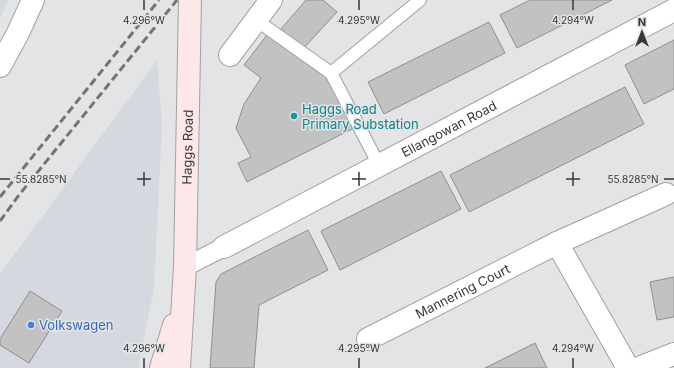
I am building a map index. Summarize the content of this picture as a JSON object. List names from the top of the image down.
{
  "streets": {
    "main road": ["Haggs Road"],
    "street": ["Ellangowan Road", "Mannering Court"]
  },
  "places": ["Haggs Road Primary Substation", "Volkswagen"],
  "north": "top",
  "coordinates": [
    "4.296°W",
    "4.295°W",
    "4.294°W",
    "55.8285°N"
  ]
}
